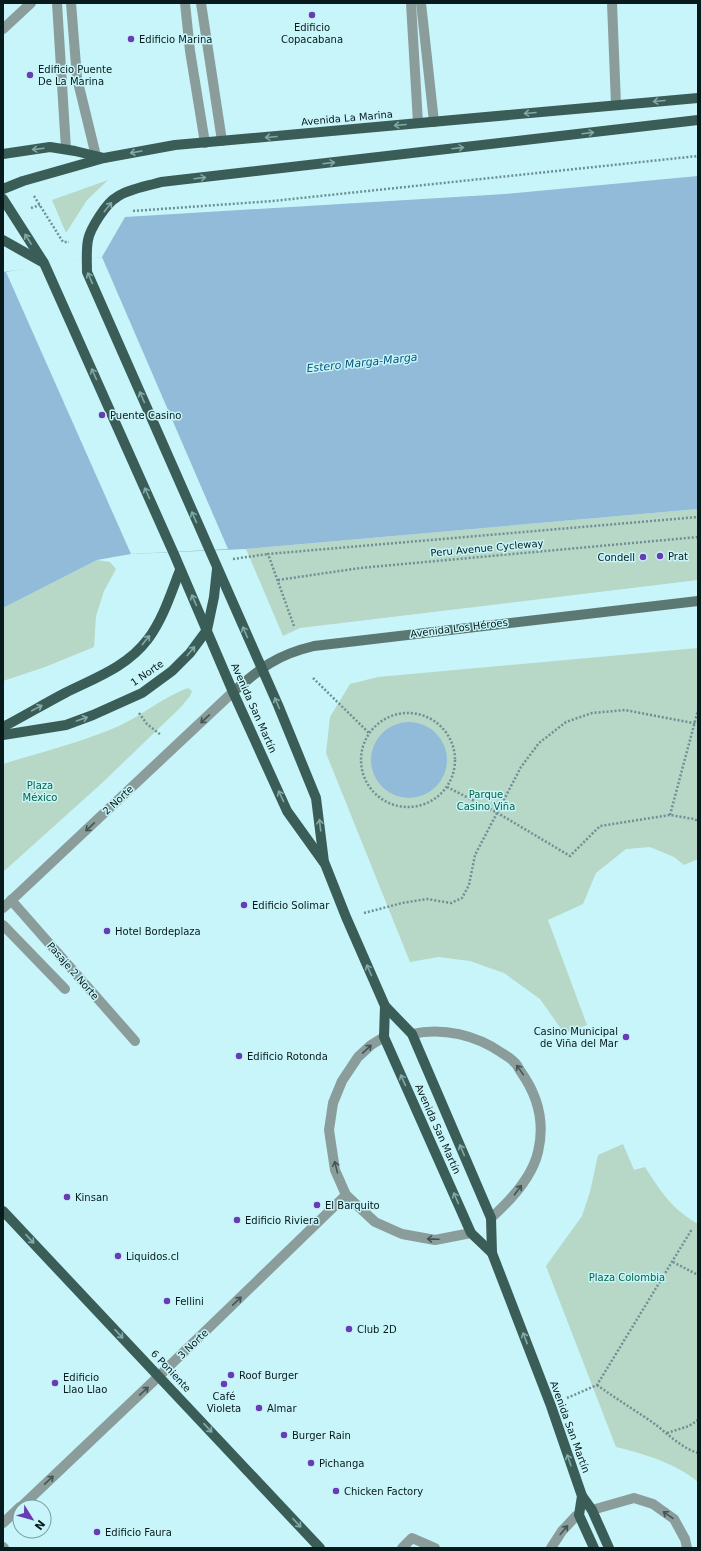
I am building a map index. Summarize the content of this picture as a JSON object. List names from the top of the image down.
{
  "streets": {
    "main road": [
      "Avenida La Marina",
      "1 Norte",
      "Avenida San Martín",
      "6 Poniente"
    ],
    "street": [
      "Avenida Los Héroes",
      "2 Norte",
      "Pasaje 2 Norte",
      "3 Norte"
    ],
    "path": ["Peru Avenue Cycleway"]
  },
  "crossings": [
    ["Avenida Los Héroes", "Avenida San Martín"],
    ["Avenida Los Héroes", "2 Norte"],
    ["1 Norte", "Avenida San Martín"],
    ["Avenida San Martín", "2 Norte"],
    ["2 Norte", "Pasaje 2 Norte"],
    ["3 Norte", "6 Poniente"]
  ],
  "one_way": [
    "Avenida San Martín",
    "2 Norte",
    "3 Norte",
    "6 Poniente"
  ],
  "water": ["Estero Marga-Marga"],
  "parks": ["Plaza México", "Parque Casino Viña", "Plaza Colombia"],
  "places": [
    "Edificio Copacabana",
    "Edificio Marina",
    "Edificio Puente De La Marina",
    "Puente Casino",
    "Prat",
    "Condell",
    "Edificio Solimar",
    "Hotel Bordeplaza",
    "Casino Municipal de Viña del Mar",
    "Edificio Rotonda",
    "Kinsan",
    "El Barquito",
    "Edificio Riviera",
    "Liquidos.cl",
    "Fellini",
    "Club 2D",
    "Roof Burger",
    "Edificio Llao Llao",
    "Café Violeta",
    "Almar",
    "Burger Rain",
    "Pichanga",
    "Chicken Factory",
    "Edificio Faura"
  ],
  "north": "bottom right"
}
